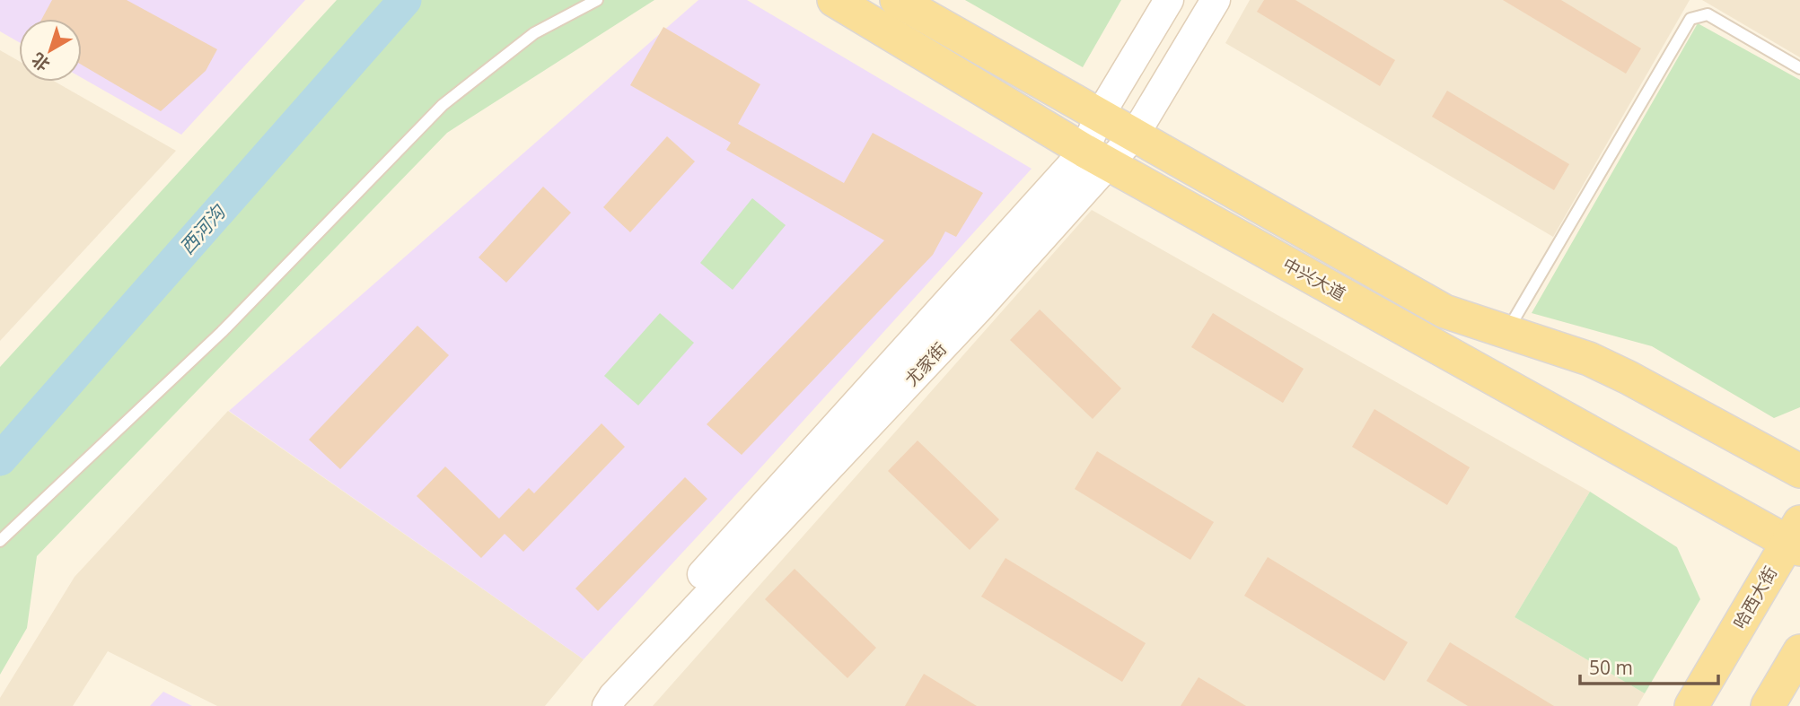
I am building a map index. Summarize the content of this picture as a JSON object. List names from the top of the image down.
{
  "streets": {
    "main road": ["中兴大道", "尤家街", "哈西大街"]
  },
  "crossings": [
    ["中兴大道", "尤家街"],
    ["中兴大道", "哈西大街"]
  ],
  "water": ["西河沟"],
  "scale_bar": "50 m",
  "north": "bottom left"
}
